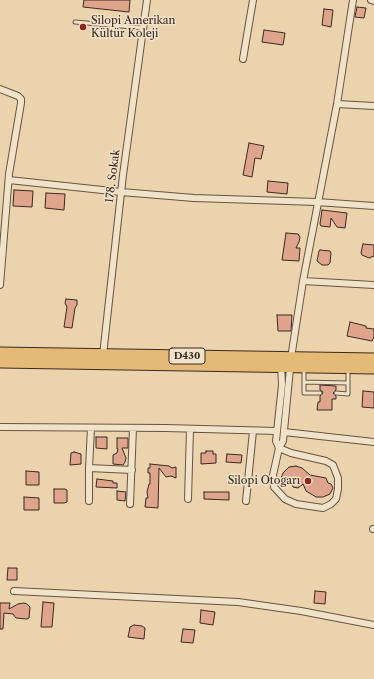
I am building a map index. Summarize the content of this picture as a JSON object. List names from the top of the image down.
{
  "streets": {
    "highway": ["D430"],
    "street": ["178. Sokak"]
  },
  "crossings": [
    ["178. Sokak", "D430"]
  ],
  "places": ["Silopi Amerikan Kültür Koleji", "Silopi Otogarı"]
}
